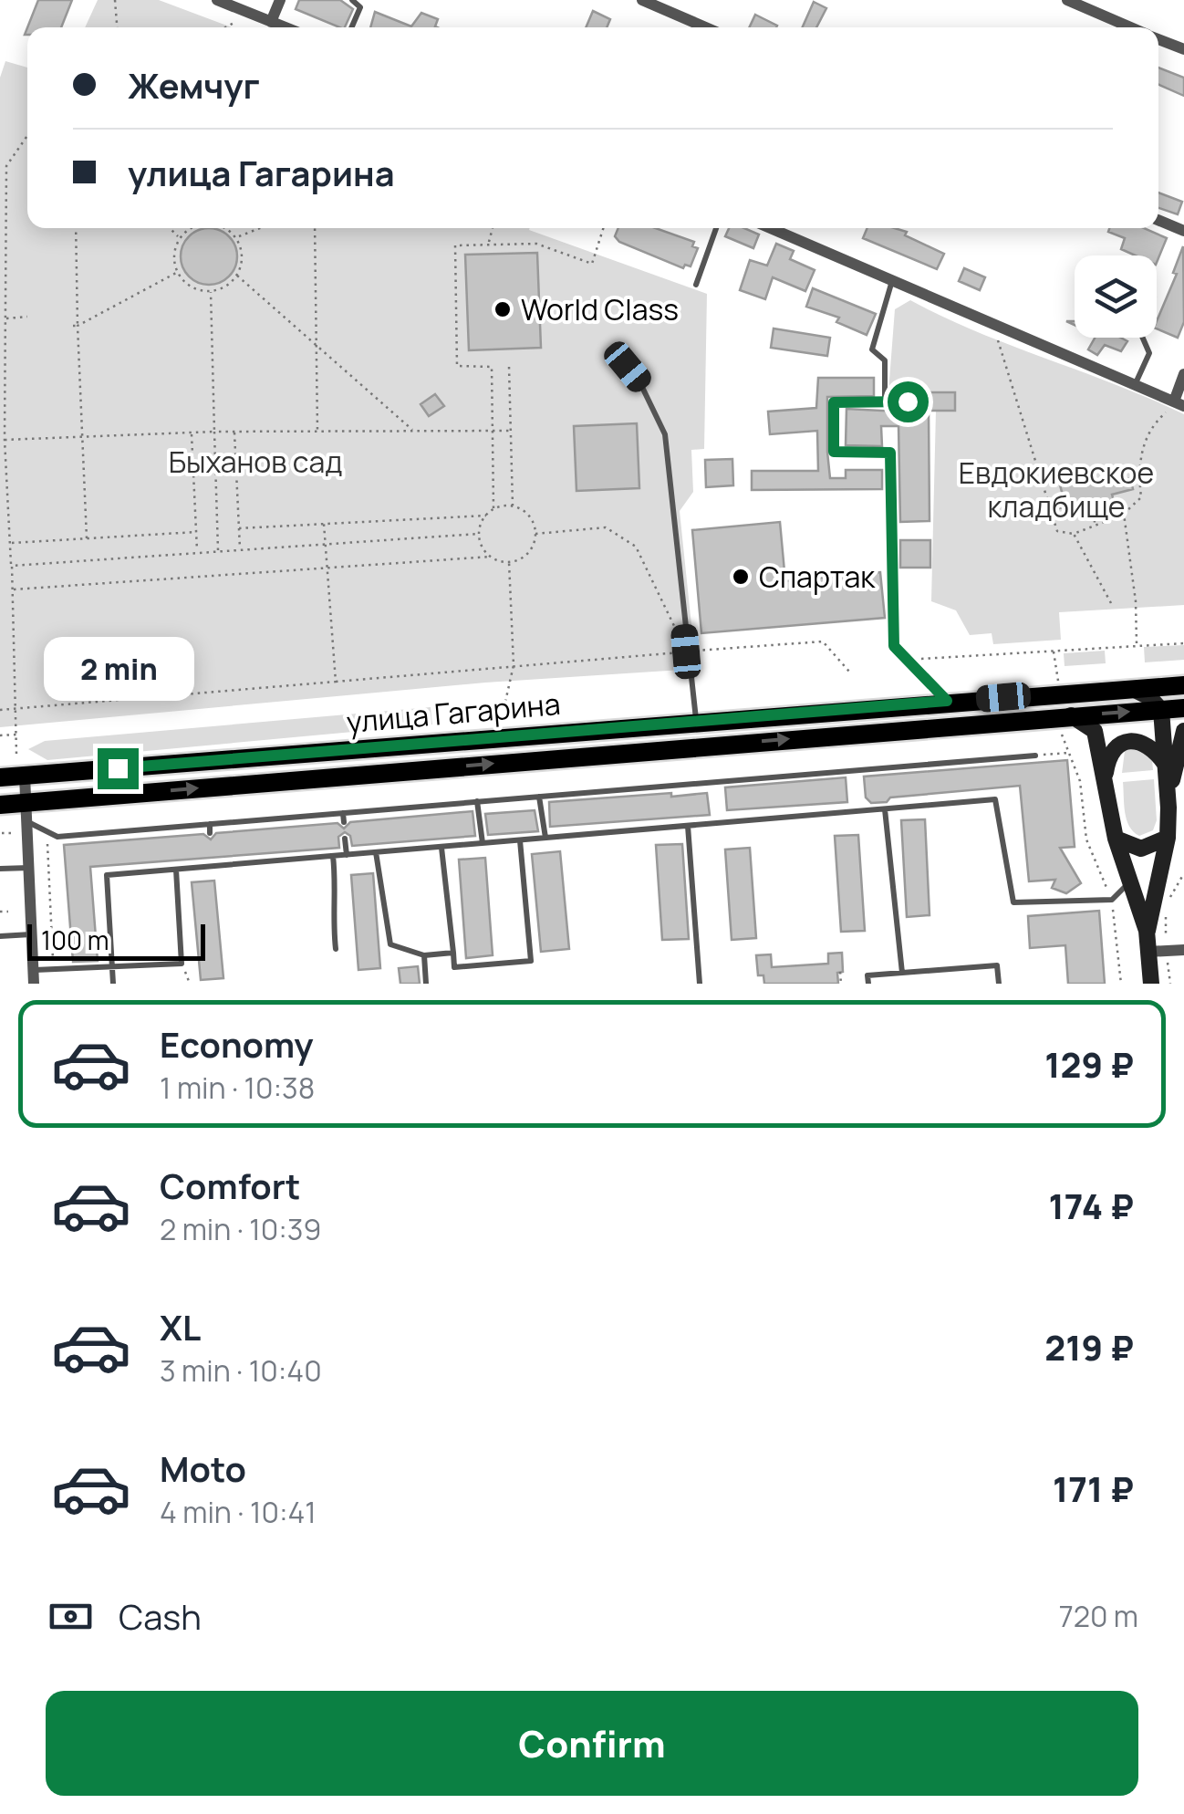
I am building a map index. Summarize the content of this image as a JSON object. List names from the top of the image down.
{
  "streets": {
    "main road": ["улица Гагарина"]
  },
  "parks": ["Быханов сад", "Евдокиевское кладбище"],
  "places": ["World Class", "Спартак"],
  "scale_bar": "100 m",
  "page": {
    "banner": ["Жемчуг", "улица Гагарина"],
    "bubble": "2 min",
    "scale": "100 m",
    "list": [
      {
        "name": "Economy",
        "note": "1 min · 10:38",
        "value": "129 ₽"
      },
      {
        "name": "Comfort",
        "note": "2 min · 10:39",
        "value": "174 ₽"
      },
      {
        "name": "XL",
        "note": "3 min · 10:40",
        "value": "219 ₽"
      },
      {
        "name": "Moto",
        "note": "4 min · 10:41",
        "value": "171 ₽"
      }
    ],
    "pay": ["Cash", "720 m"],
    "buttons": "Confirm"
  }
}
